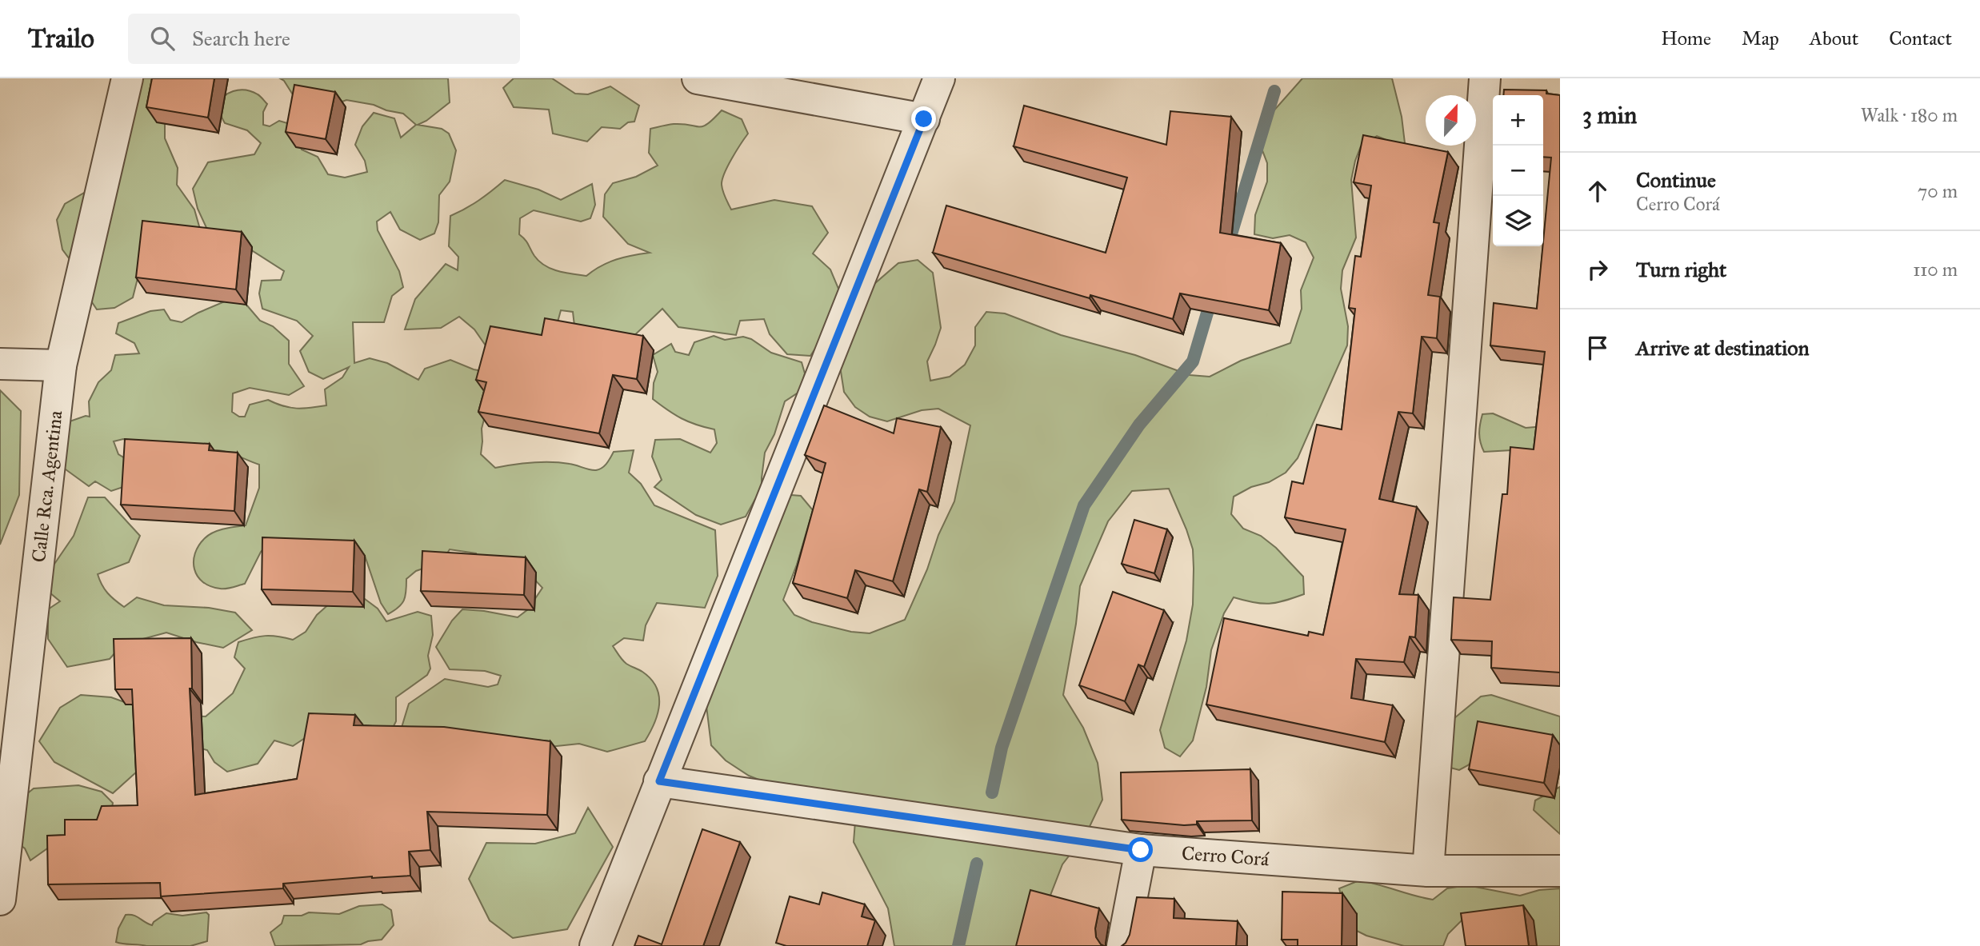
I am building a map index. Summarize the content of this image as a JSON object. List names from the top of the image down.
{
  "streets": {
    "street": ["Calle Rca. Agentina", "Cerro Corá"]
  },
  "north": "top",
  "page": {
    "header": "Trailo",
    "search": "Search here",
    "nav": [
      "Home",
      "Map",
      "About",
      "Contact"
    ],
    "heading": ["3 min", "Walk · 180 m"],
    "map_buttons": ["+", "−"],
    "list": [
      ["Continue", "Cerro Corá", "70 m"],
      ["Turn right", "110 m"],
      "Arrive at destination"
    ]
  }
}
